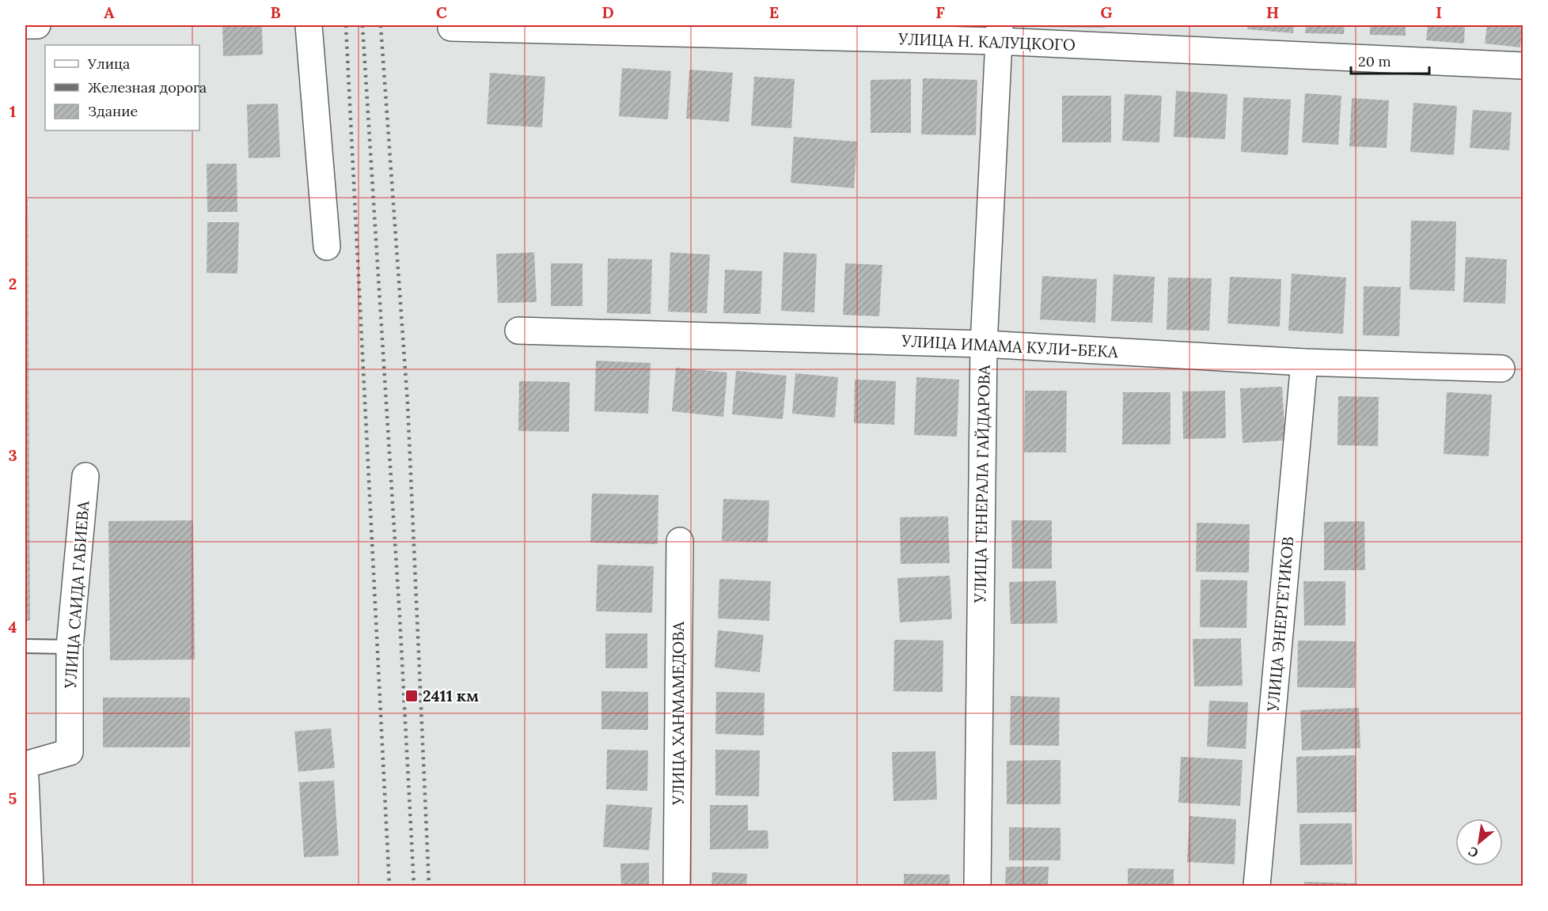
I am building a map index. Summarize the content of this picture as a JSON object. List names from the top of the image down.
{
  "streets": {
    "street": [
      "УЛИЦА Н. КАЛУЦКОГО",
      "УЛИЦА ИМАМА КУЛИ-БЕКА",
      "УЛИЦА ГЕНЕРАЛА ГАЙДАРОВА",
      "УЛИЦА САИДА ГАБИЕВА",
      "УЛИЦА ЭНЕРГЕТИКОВ",
      "УЛИЦА ХАНМАМЕДОВА"
    ]
  },
  "crossings": [
    ["УЛИЦА Н. КАЛУЦКОГО", "УЛИЦА ГЕНЕРАЛА ГАЙДАРОВА"],
    ["УЛИЦА ИМАМА КУЛИ-БЕКА", "УЛИЦА ГЕНЕРАЛА ГАЙДАРОВА"],
    ["УЛИЦА ИМАМА КУЛИ-БЕКА", "УЛИЦА ЭНЕРГЕТИКОВ"]
  ],
  "places": {
    "transit": ["2411 км"]
  },
  "legend": ["Улица", "Железная дорога", "Здание"],
  "scale_bar": "20 m",
  "north": "bottom left",
  "grid": {
    "columns": [
      "A",
      "B",
      "C",
      "D",
      "E",
      "F",
      "G",
      "H",
      "I"
    ],
    "rows": [
      "1",
      "2",
      "3",
      "4",
      "5"
    ]
  }
}
